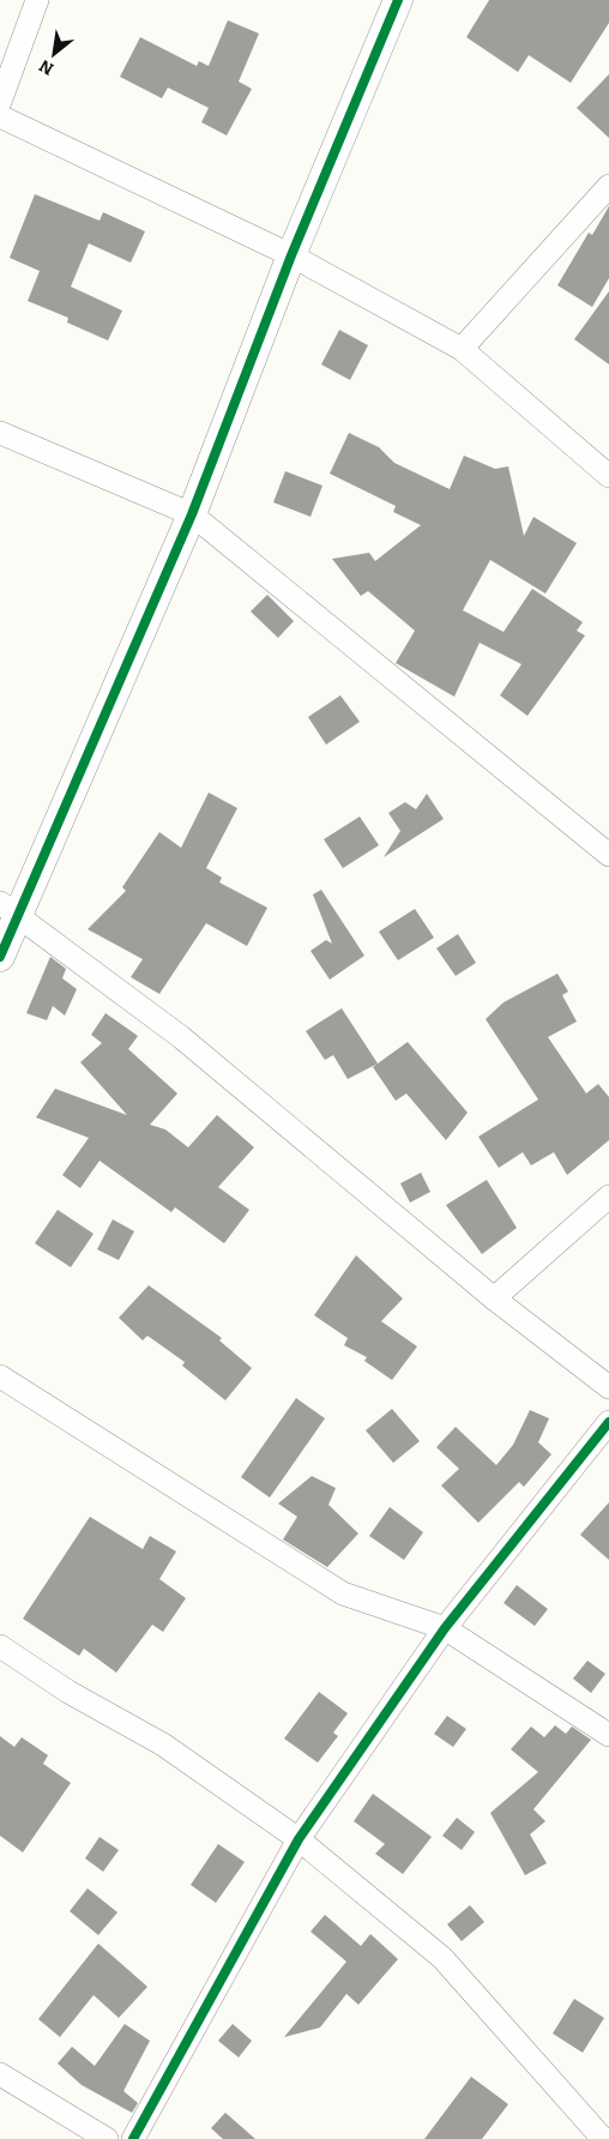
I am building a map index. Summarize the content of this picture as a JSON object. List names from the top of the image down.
{
  "north": "bottom left"
}
